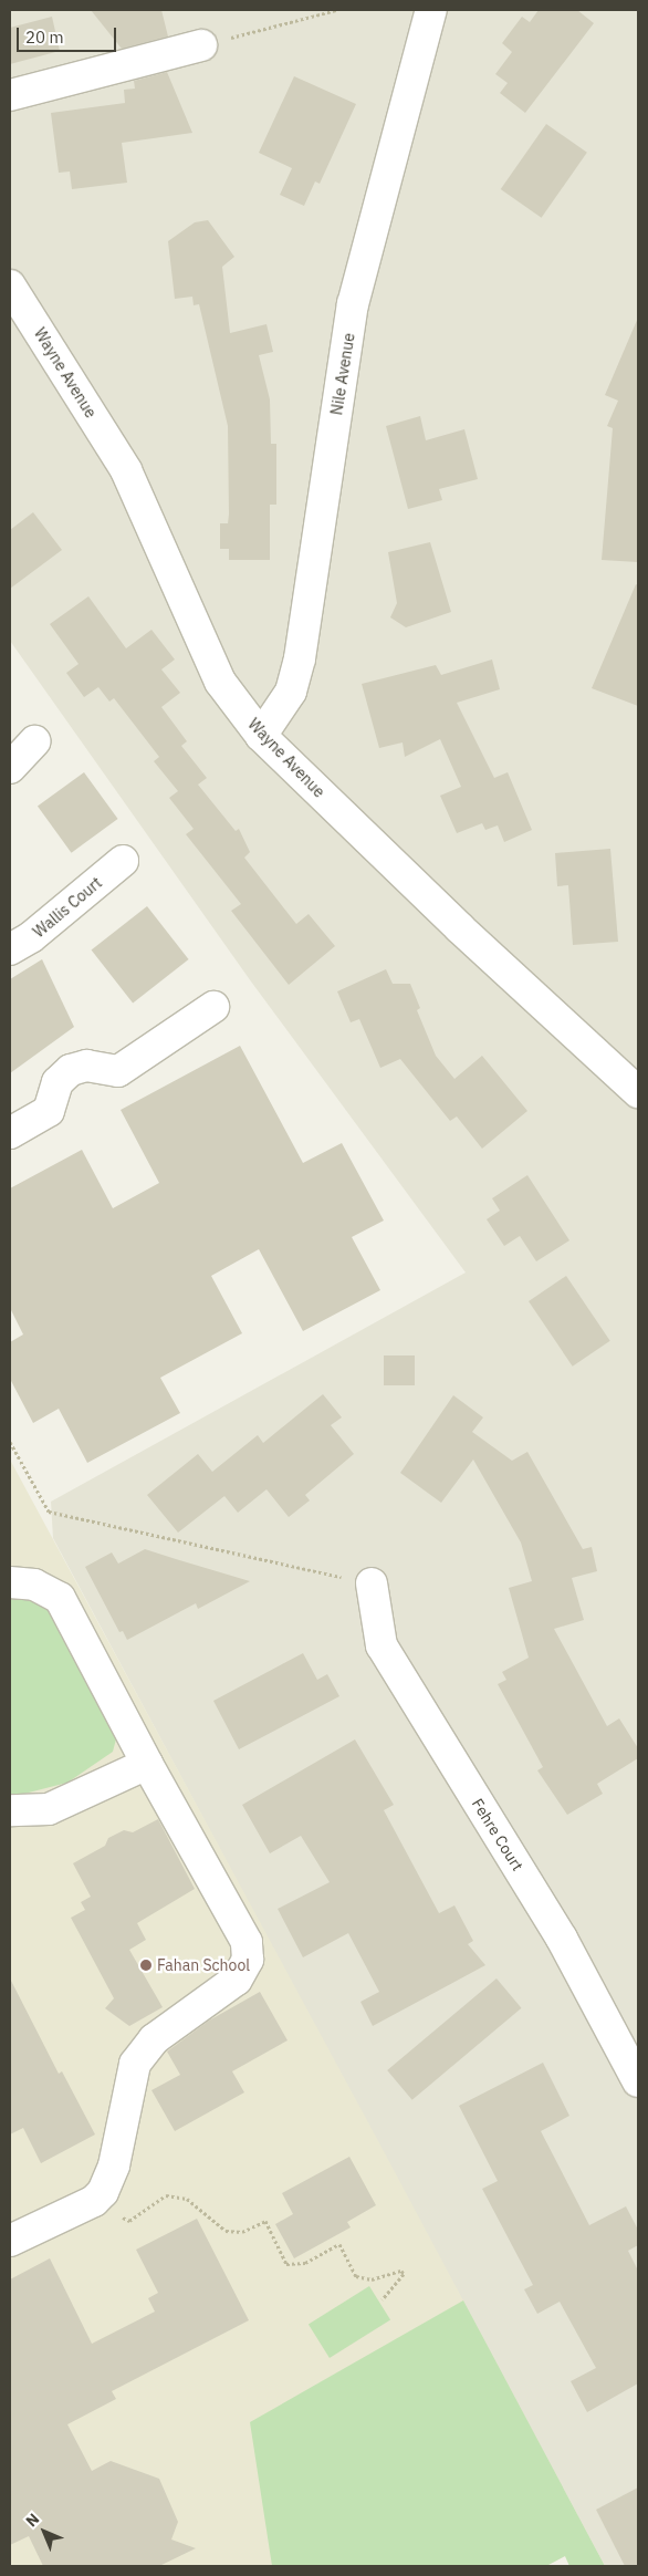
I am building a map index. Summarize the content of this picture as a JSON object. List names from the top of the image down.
{
  "streets": {
    "street": [
      "Wayne Avenue",
      "Nile Avenue",
      "Wallis Court",
      "Fehre Court"
    ]
  },
  "crossings": [
    ["Wayne Avenue", "Nile Avenue"]
  ],
  "places": ["Fahan School"],
  "scale_bar": "20 m",
  "north": "top left"
}
